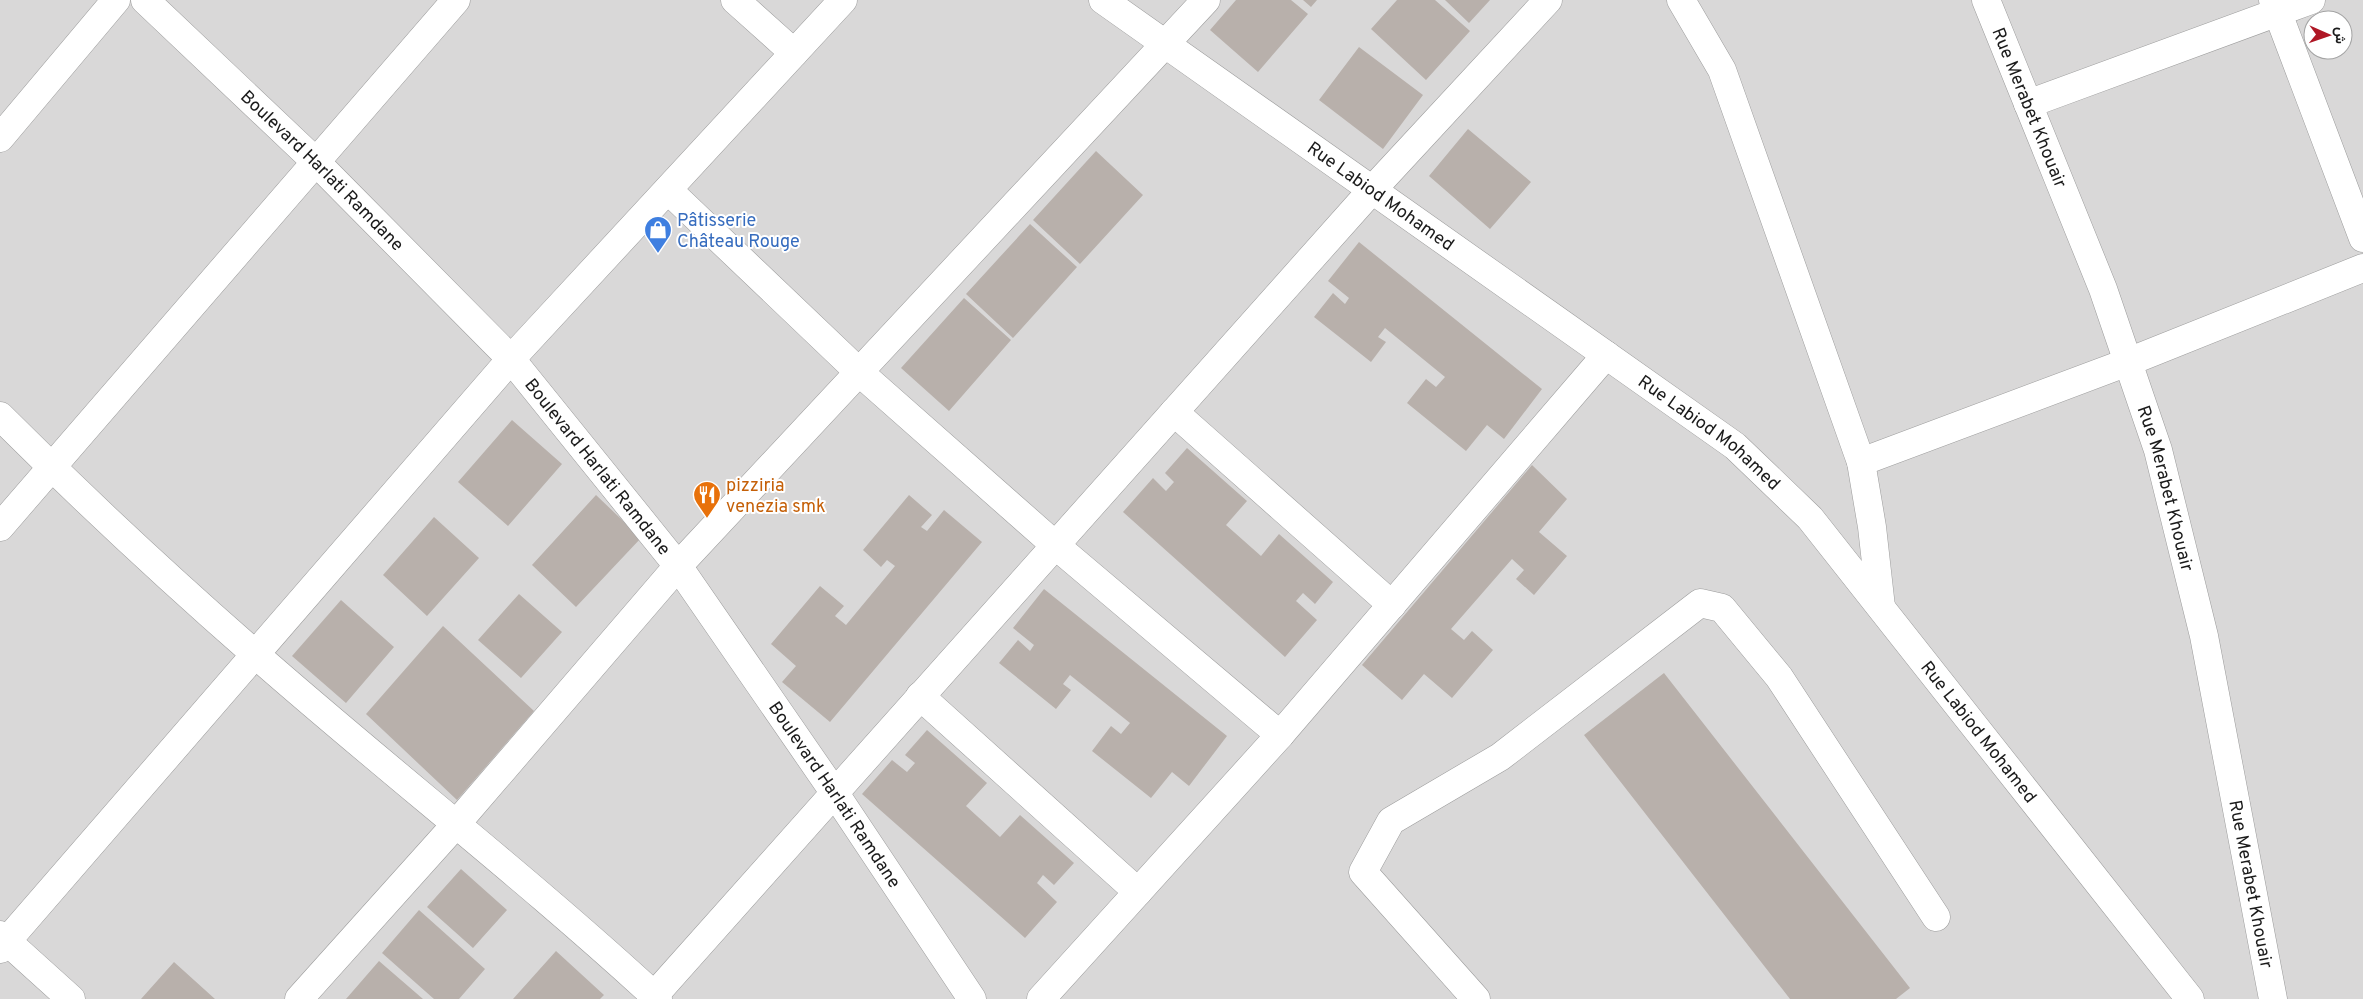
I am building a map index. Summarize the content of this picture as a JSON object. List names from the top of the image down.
{
  "streets": {
    "street": ["Rue Merabet Khouair", "Boulevard Harlati Ramdane", "Rue Labiod Mohamed"]
  },
  "places": {
    "shop": ["Pâtisserie Château Rouge"],
    "restaurant": ["pizziria venezia smk"]
  },
  "north": "right"
}
